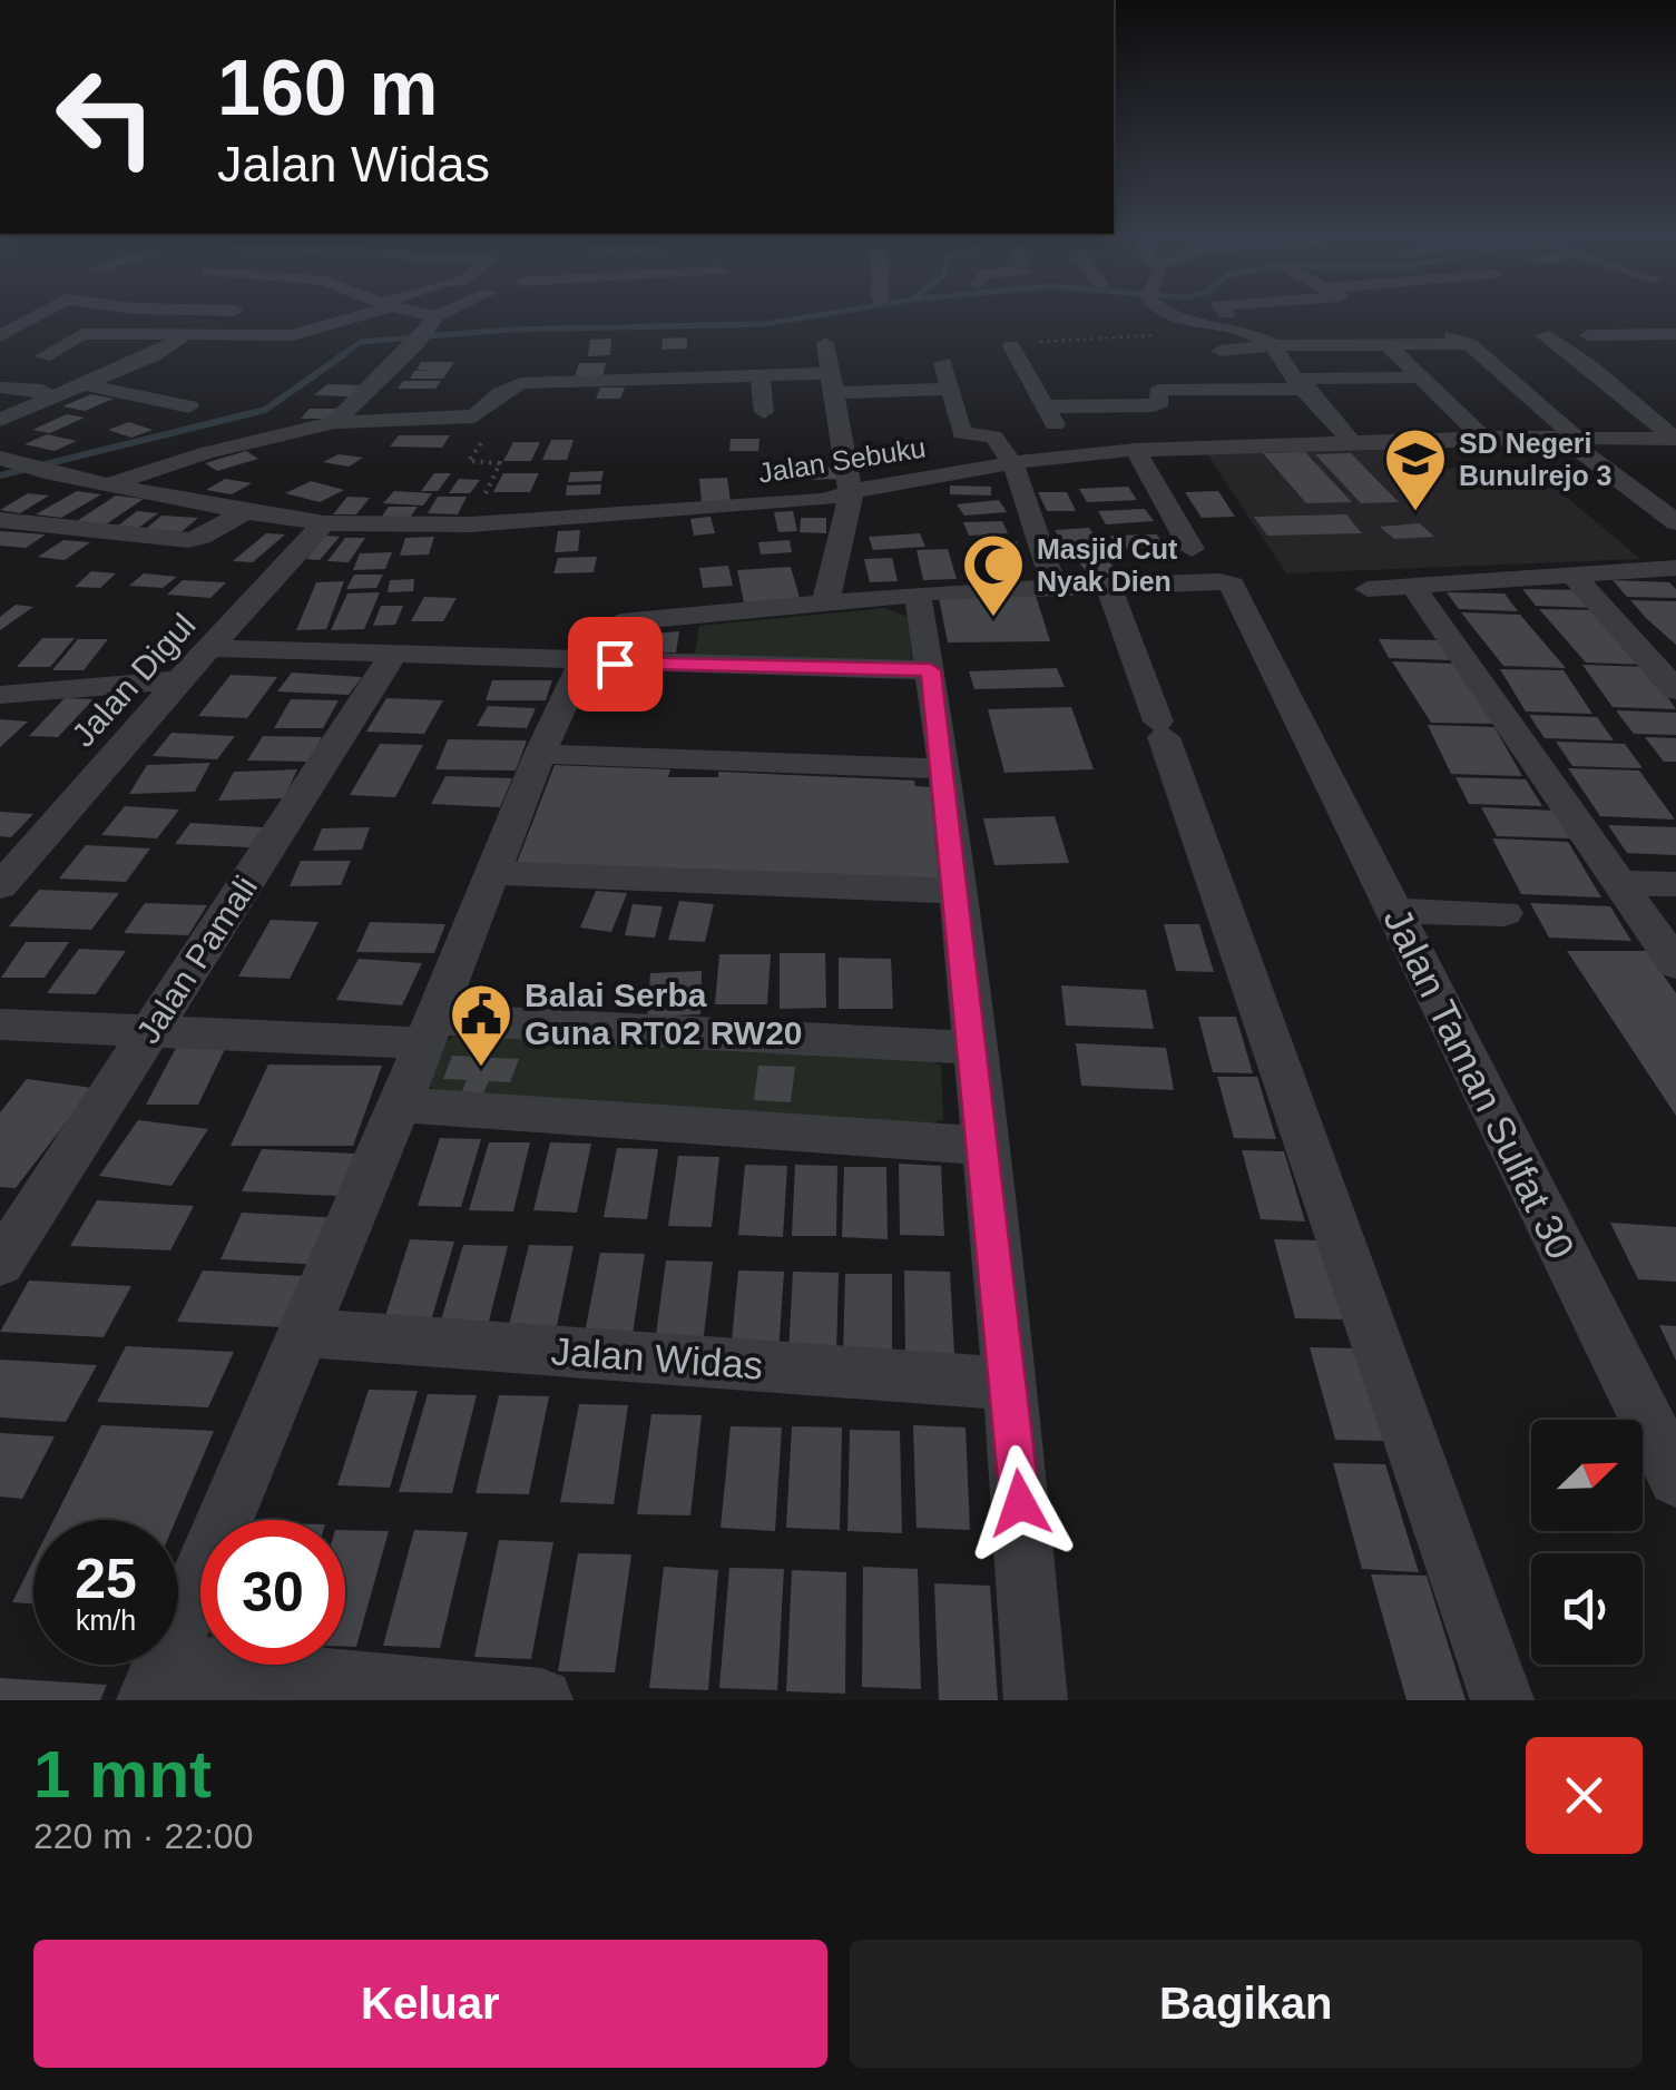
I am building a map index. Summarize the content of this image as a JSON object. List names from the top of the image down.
{
  "streets": {
    "street": [
      "Jalan Sebuku",
      "Jalan Digul",
      "Jalan Pamali",
      "Jalan Taman Sulfat 30",
      "Jalan Widas"
    ]
  },
  "crossings": [
    ["Jalan Sebuku", "Jalan Digul"]
  ],
  "places": {
    "school or university": ["SD Negeri Bunulrejo 3"],
    "mosque": ["Masjid Cut Nyak Dien"],
    "public building": ["Balai Serba Guna RT02 RW20"]
  },
  "north": "top right",
  "page": {
    "turn": ["160 m", "Jalan Widas"],
    "speed": "25 km/h",
    "limit": "30",
    "heading": ["1 mnt", "220 m · 22:00"],
    "buttons": ["Keluar", "Bagikan"]
  }
}
